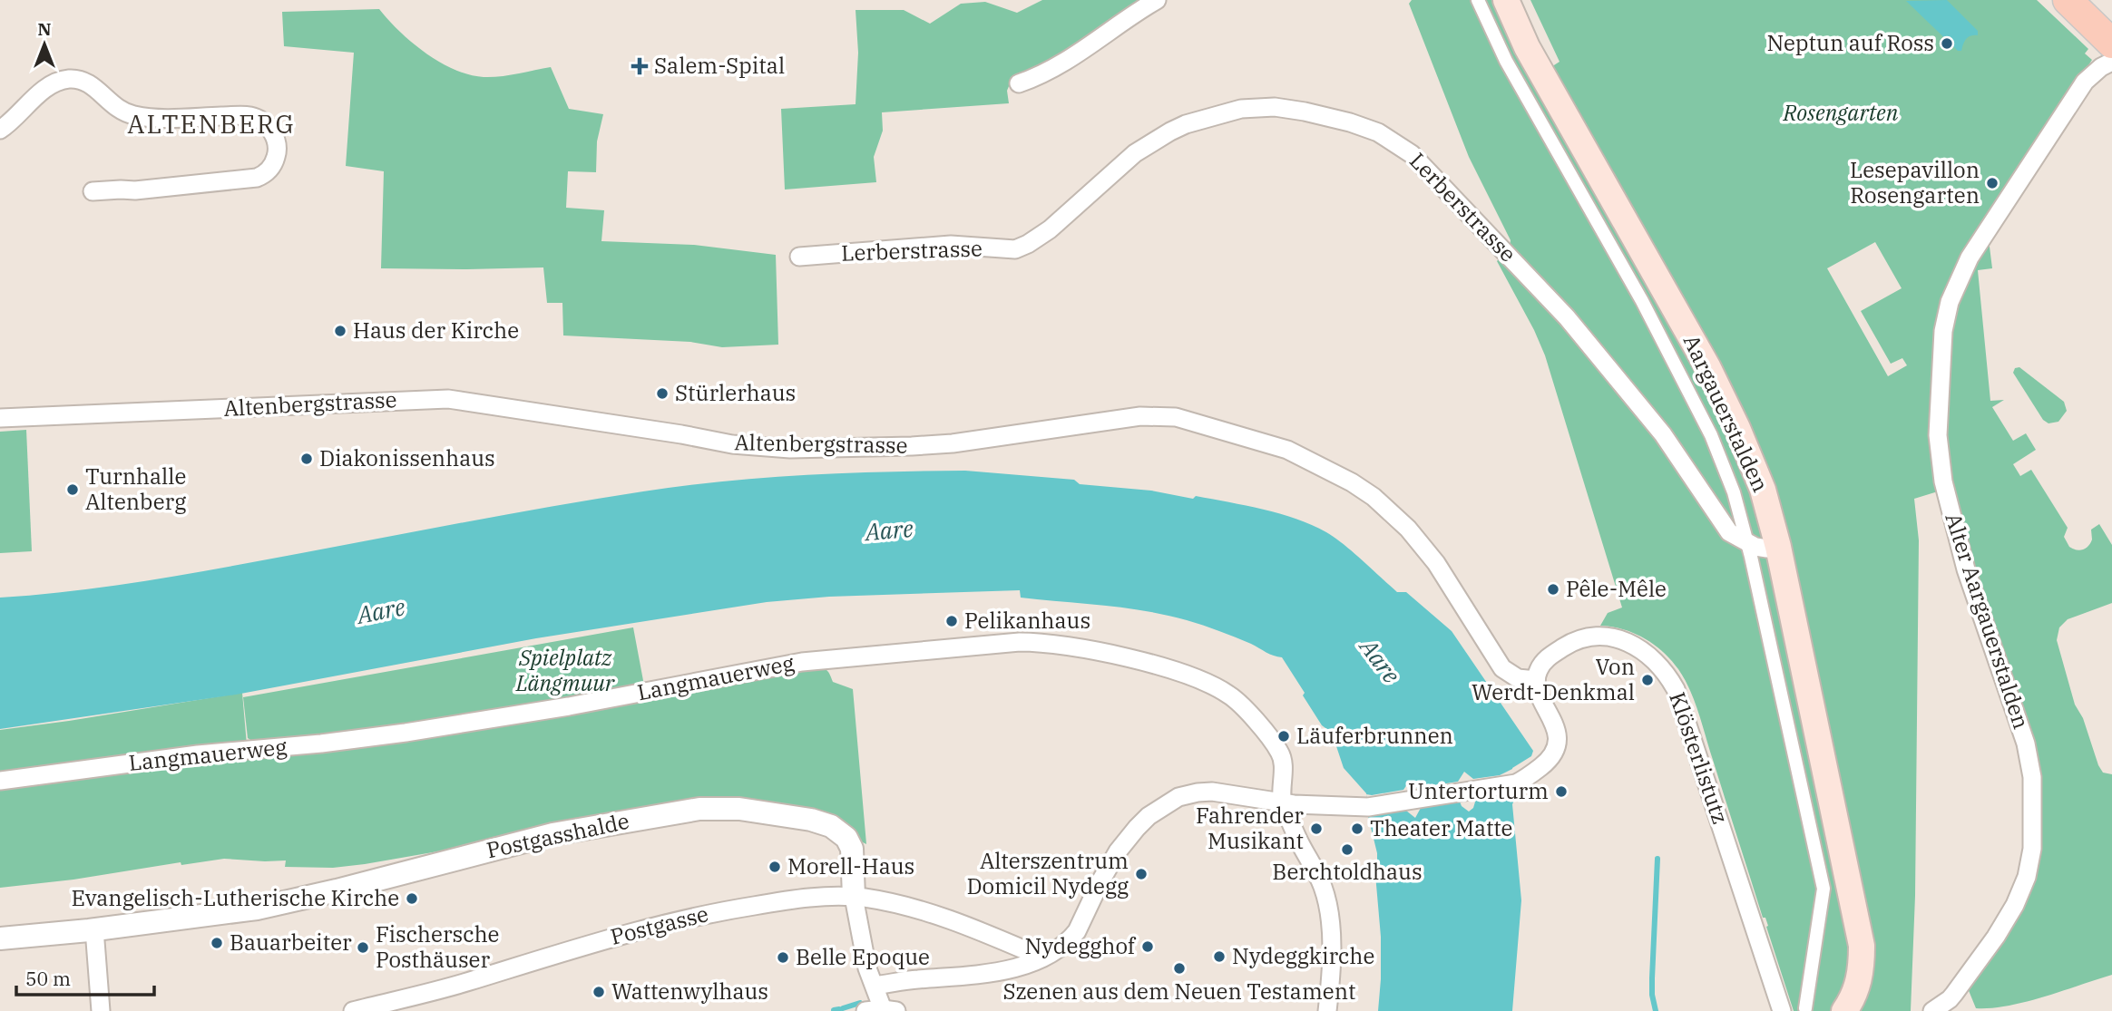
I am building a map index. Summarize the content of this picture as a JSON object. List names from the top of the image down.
{
  "streets": {
    "main road": ["Aargauerstalden"],
    "street": [
      "Lerberstrasse",
      "Altenbergstrasse",
      "Alter Aargauerstalden",
      "Langmauerweg",
      "Klösterlistutz",
      "Postgasshalde",
      "Postgasse"
    ]
  },
  "crossings": [
    ["Lerberstrasse", "Aargauerstalden"],
    ["Altenbergstrasse", "Klösterlistutz"],
    ["Postgasshalde", "Postgasse"]
  ],
  "districts": ["ALTENBERG"],
  "water": ["Aare"],
  "parks": ["Rosengarten", "Spielplatz Längmuur"],
  "places": {
    "other": [
      "Neptun auf Ross",
      "Lesepavillon Rosengarten",
      "Haus der Kirche",
      "Stürlerhaus",
      "Diakonissenhaus",
      "Turnhalle Altenberg",
      "Pêle-Mêle",
      "Pelikanhaus",
      "Von Werdt-Denkmal",
      "Läuferbrunnen",
      "Untertorturm",
      "Fahrender Musikant",
      "Theater Matte",
      "Berchtoldhaus",
      "Morell-Haus",
      "Alterszentrum Domicil Nydegg",
      "Evangelisch-Lutherische Kirche",
      "Bauarbeiter",
      "Nydegghof",
      "Fischersche Posthäuser",
      "Nydeggkirche",
      "Belle Epoque",
      "Szenen aus dem Neuen Testament",
      "Wattenwylhaus"
    ],
    "health": ["Salem-Spital"]
  },
  "scale_bar": "50 m",
  "north": "top"
}
